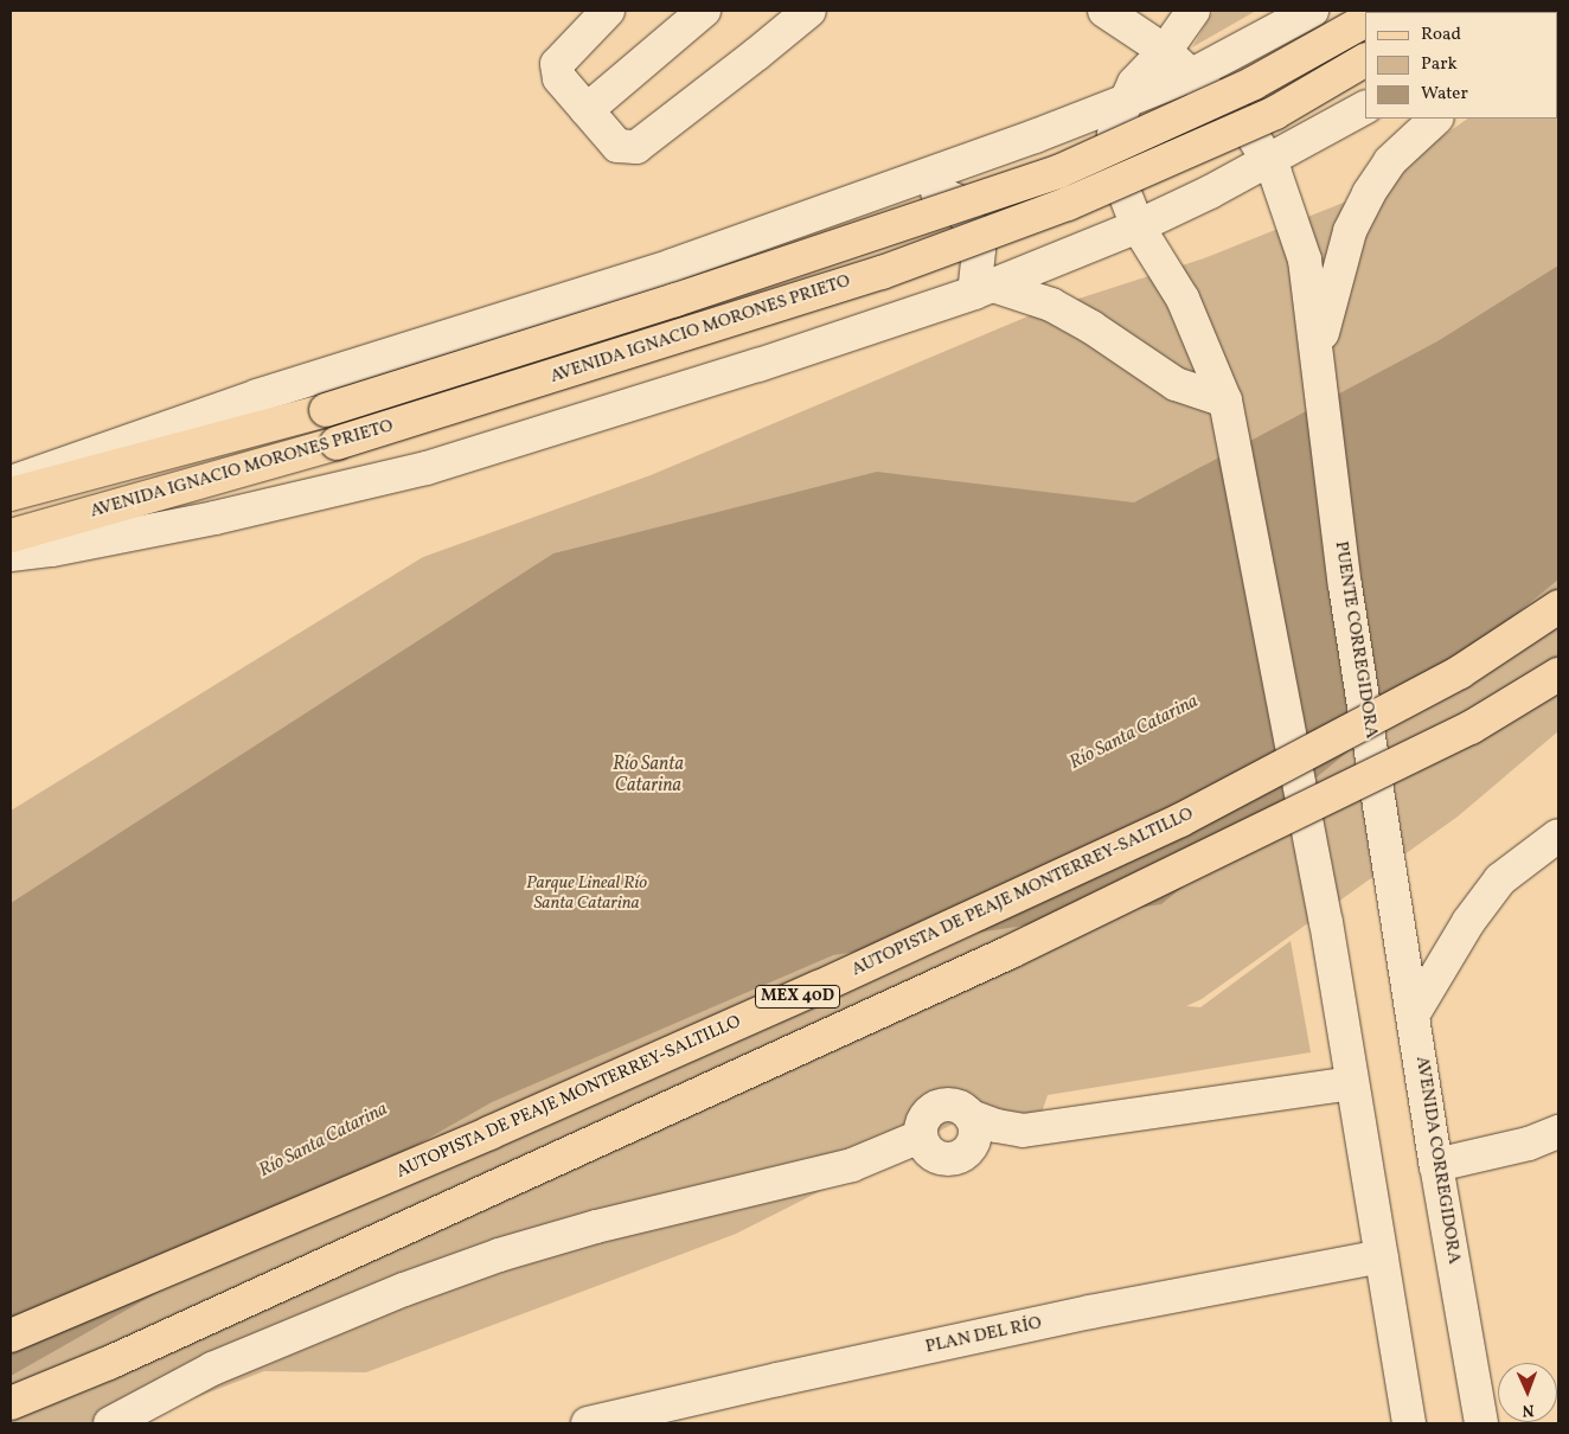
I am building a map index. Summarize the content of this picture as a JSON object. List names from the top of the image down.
{
  "streets": {
    "main road": ["AVENIDA IGNACIO MORONES PRIETO", "AUTOPISTA DE PEAJE MONTERREY-SALTILLO", "MEX 40D"],
    "street": ["PUENTE CORREGIDORA", "AVENIDA CORREGIDORA", "PLAN DEL RÍO"]
  },
  "crossings": [
    ["PUENTE CORREGIDORA", "AVENIDA CORREGIDORA"]
  ],
  "water": ["Río Santa Catarina"],
  "parks": ["Parque Lineal Río Santa Catarina"],
  "legend": ["Road", "Park", "Water"],
  "north": "bottom"
}
